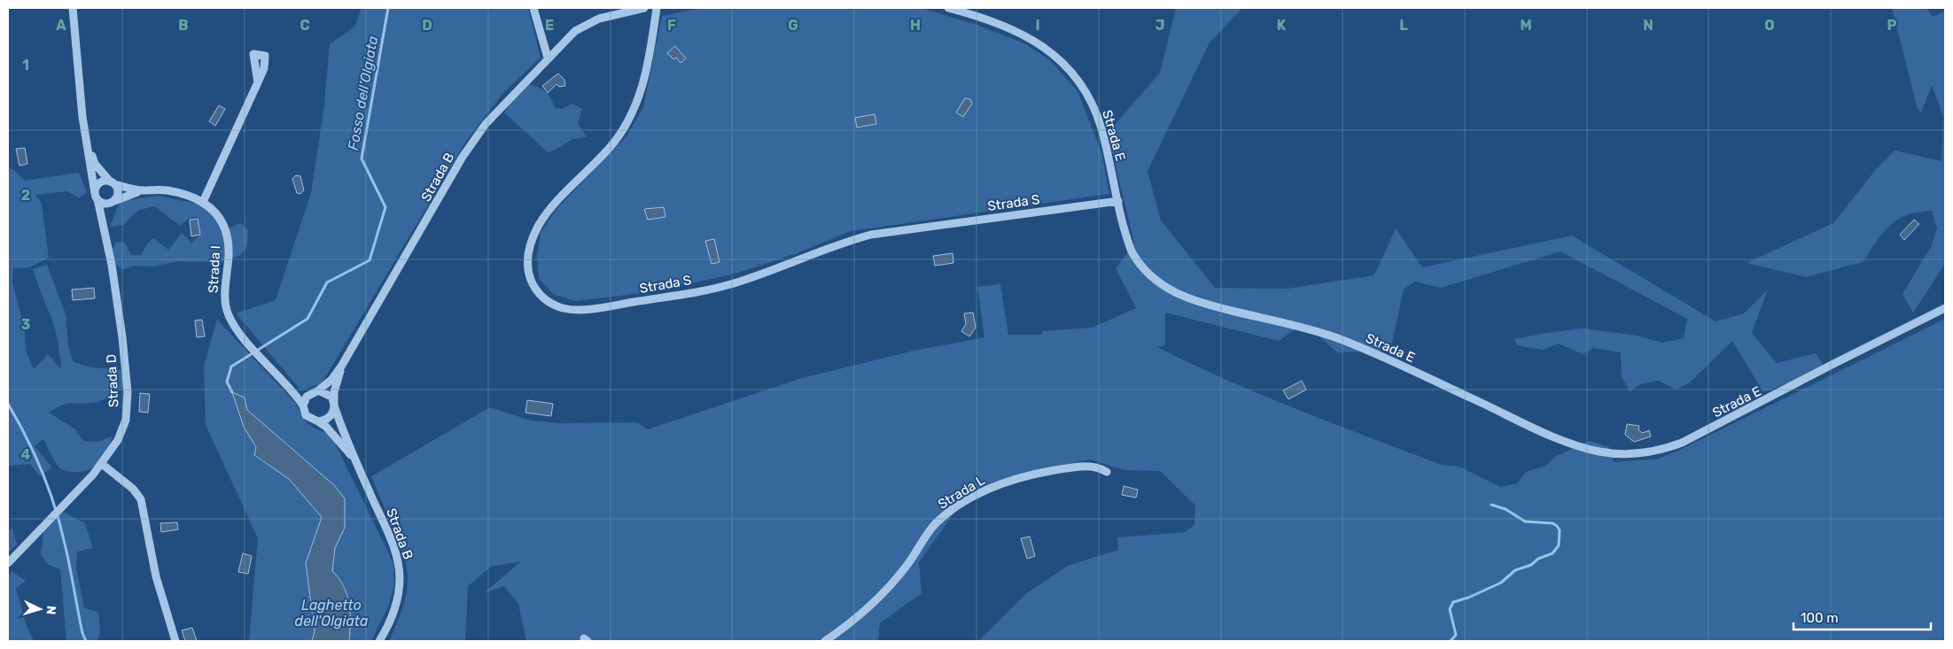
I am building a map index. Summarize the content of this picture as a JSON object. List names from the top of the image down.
{
  "streets": {
    "street": [
      "Strada E",
      "Strada B",
      "Strada S",
      "Strada I",
      "Strada D",
      "Strada L"
    ]
  },
  "crossings": [
    ["Strada E", "Strada S"],
    ["Strada B", "Strada I"],
    ["Strada I", "Strada D"]
  ],
  "water": ["Fosso dell’Olgiata", "Laghetto dell'Olgiata"],
  "scale_bar": "100 m",
  "north": "right",
  "grid": {
    "columns": [
      "A",
      "B",
      "C",
      "D",
      "E",
      "F",
      "G",
      "H",
      "I",
      "J",
      "K",
      "L",
      "M",
      "N",
      "O",
      "P"
    ],
    "rows": [
      "1",
      "2",
      "3",
      "4"
    ]
  }
}
